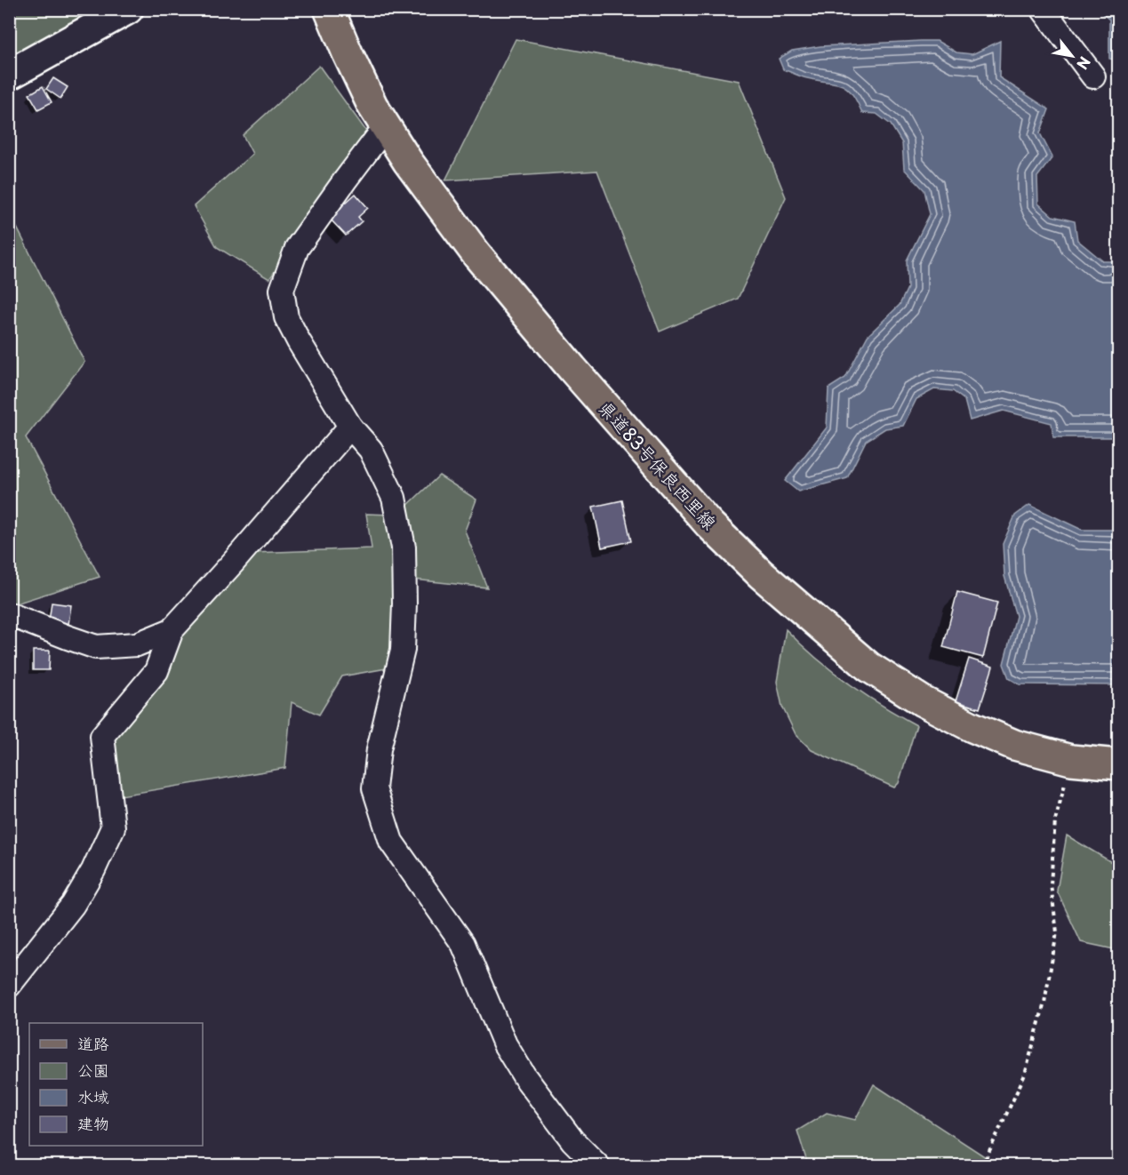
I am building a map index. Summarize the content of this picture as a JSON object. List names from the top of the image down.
{
  "streets": {
    "main road": ["県道83号保良西里線"]
  },
  "legend": [
    "道路",
    "公園",
    "水域",
    "建物"
  ],
  "north": "bottom right"
}
